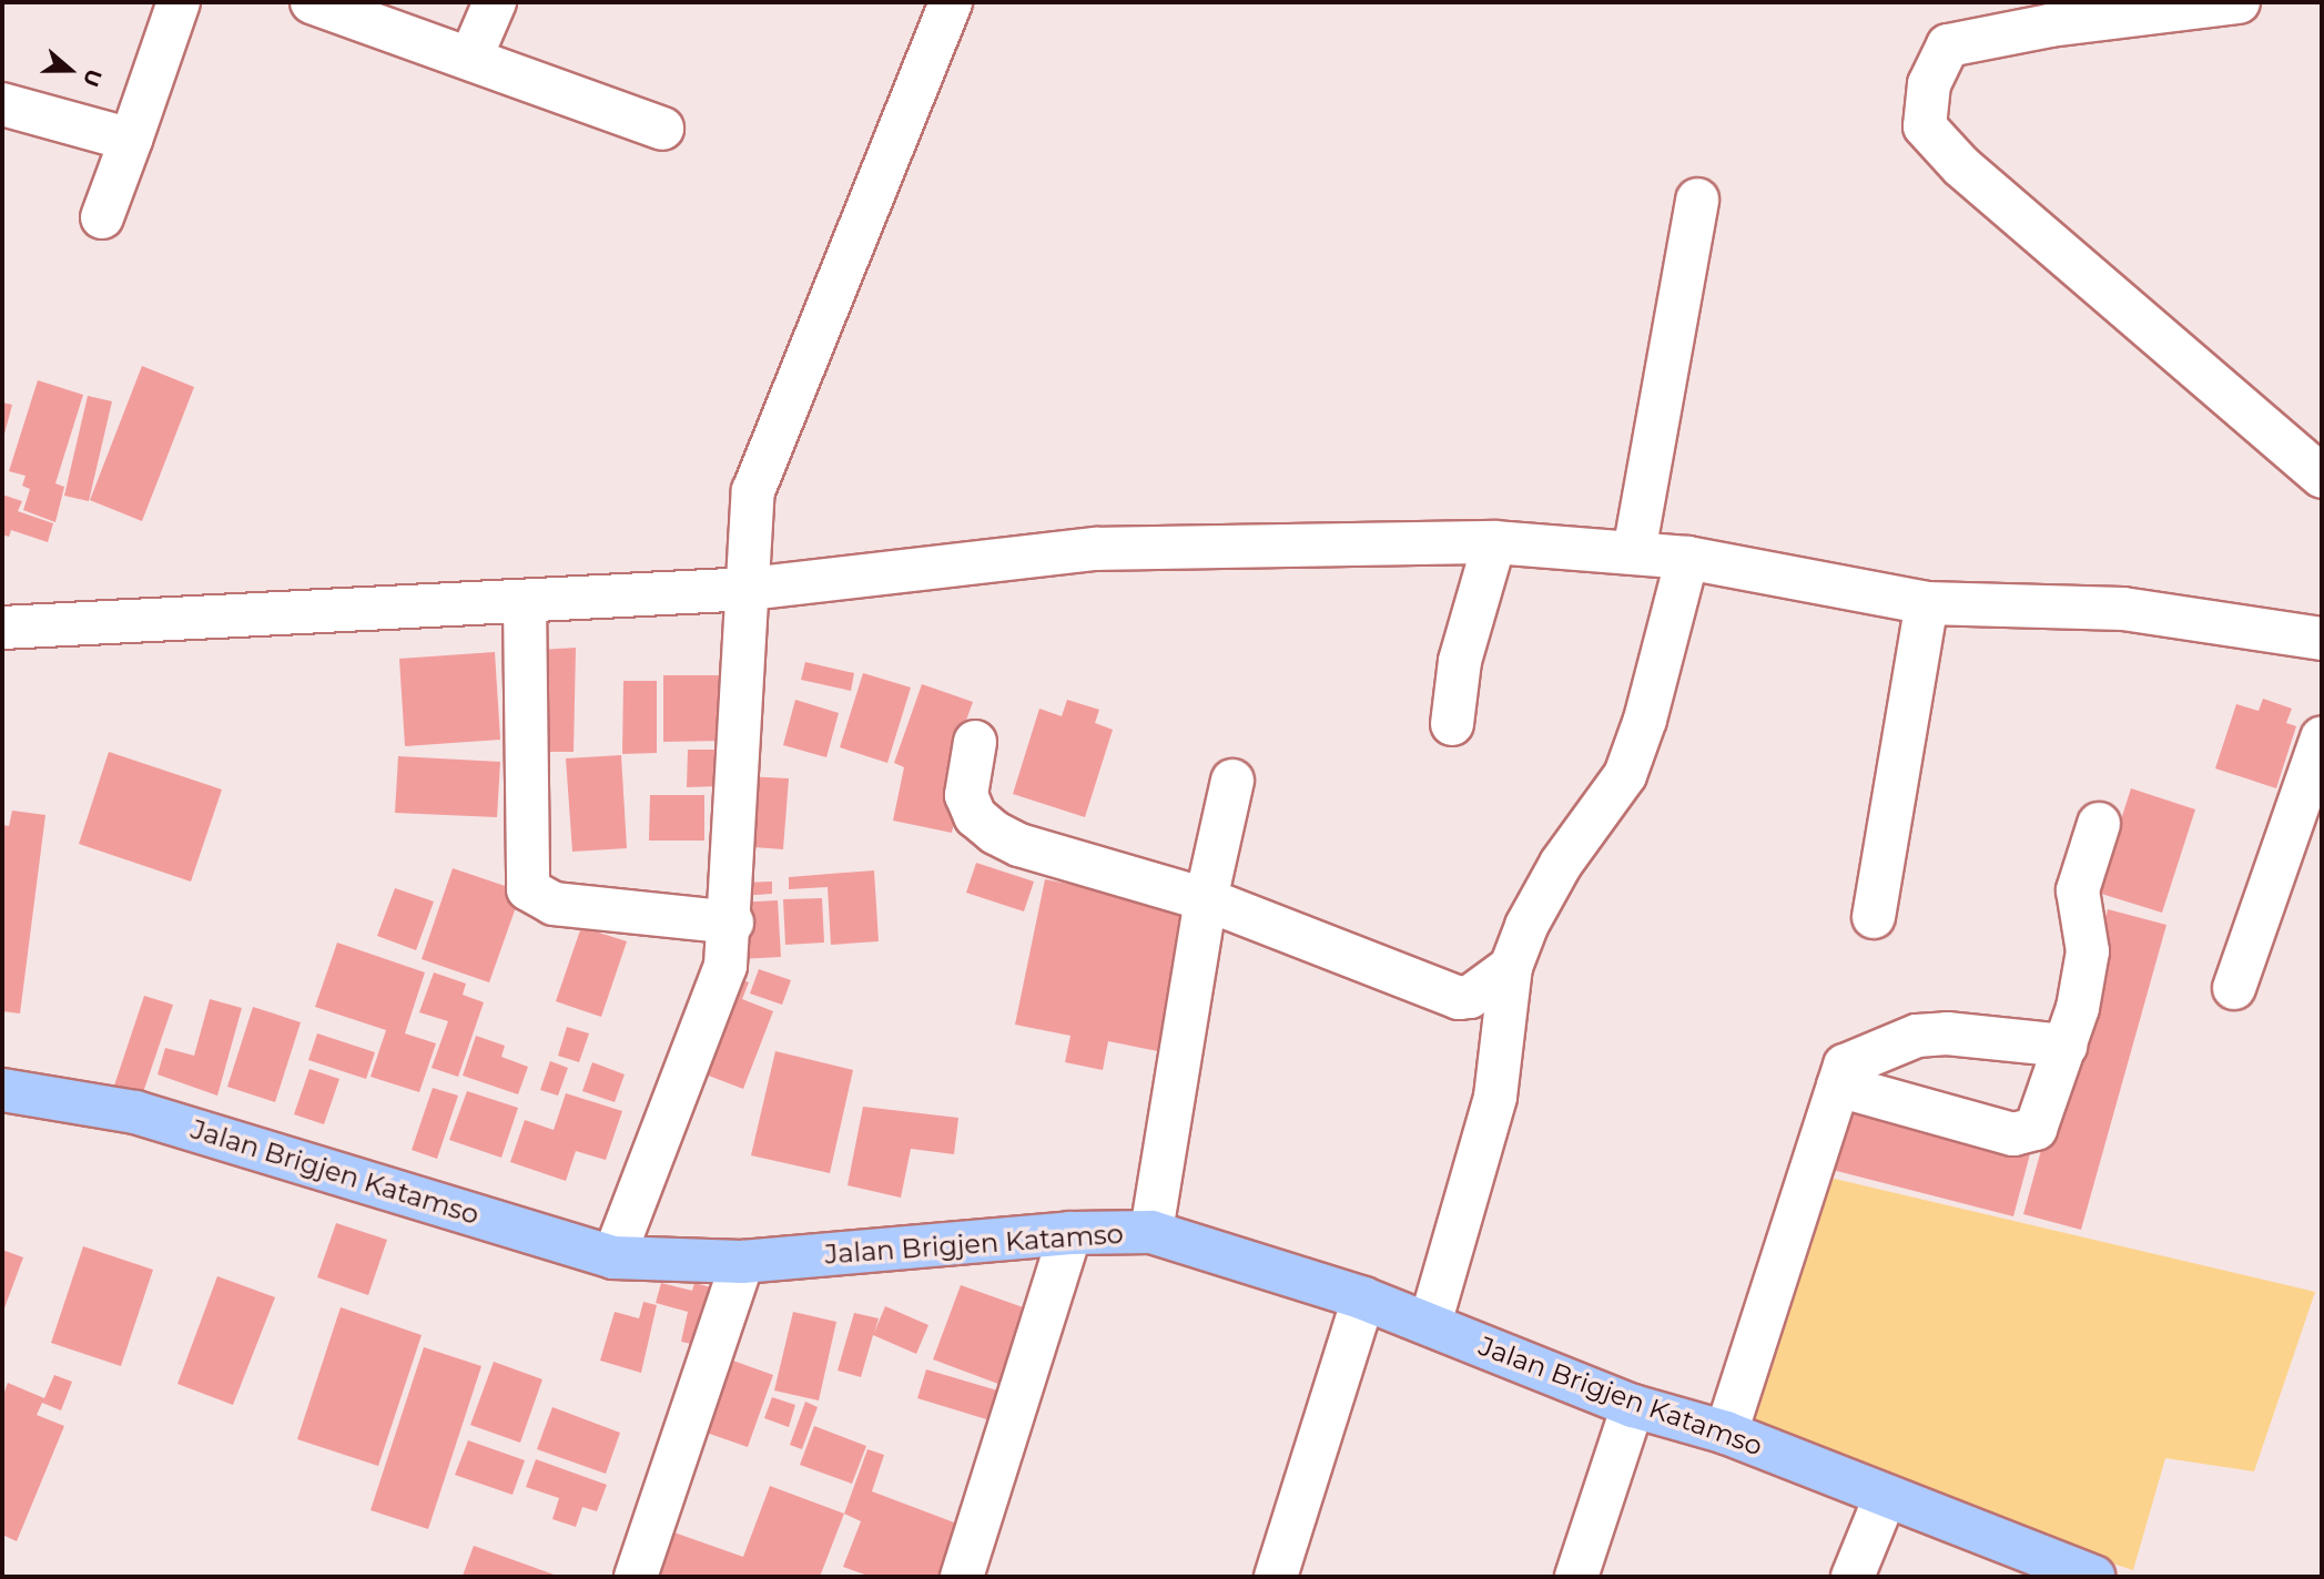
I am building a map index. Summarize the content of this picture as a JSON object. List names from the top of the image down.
{
  "streets": {
    "main road": ["Jalan Brigjen Katamso"]
  },
  "north": "right"
}
